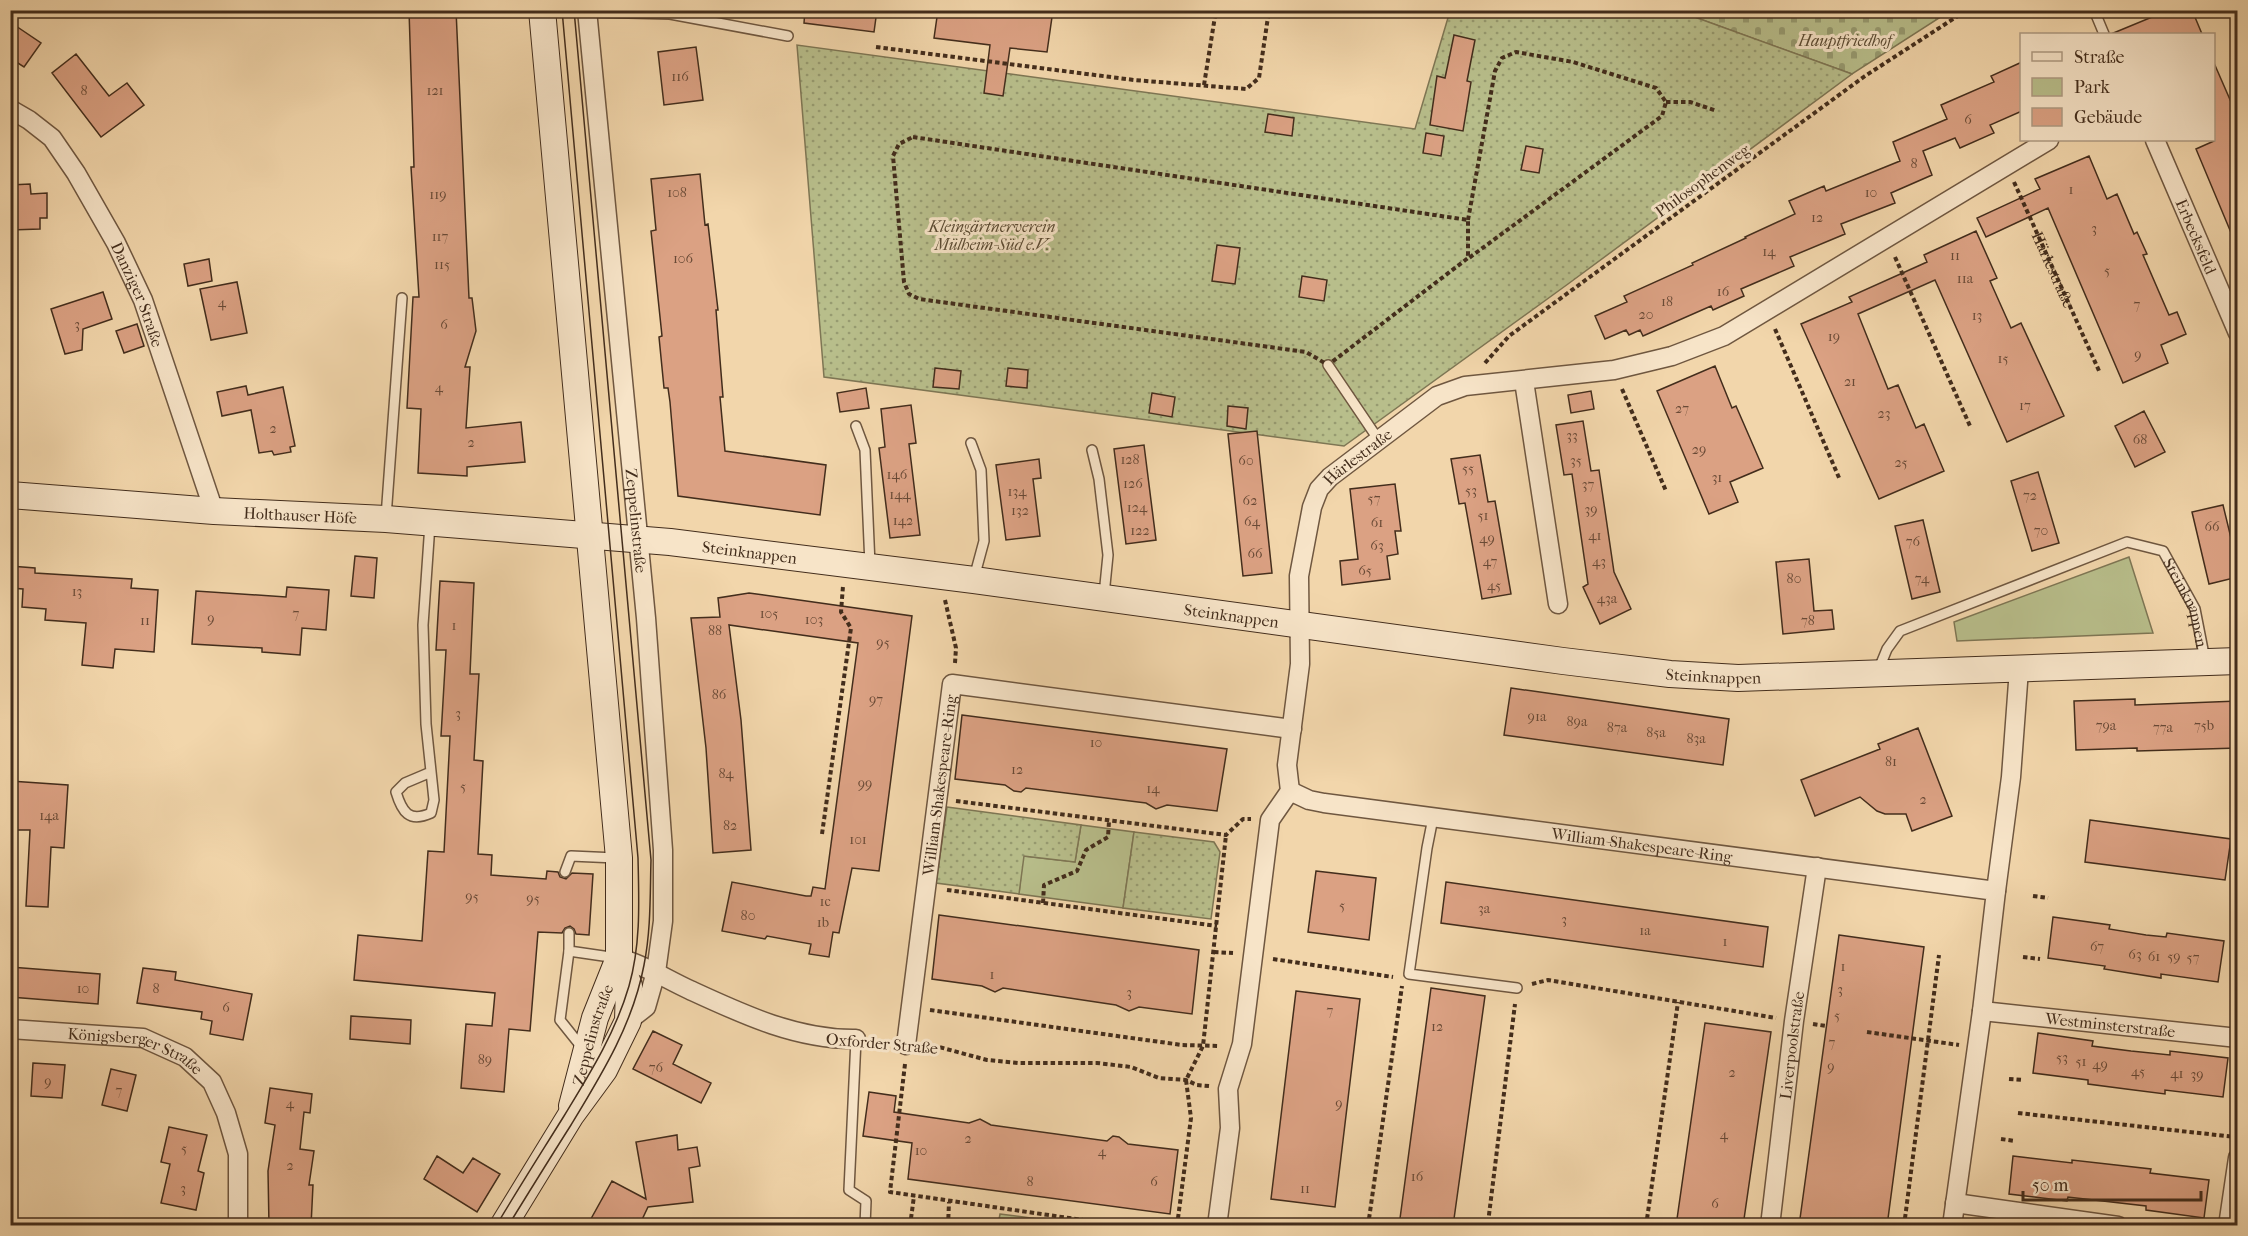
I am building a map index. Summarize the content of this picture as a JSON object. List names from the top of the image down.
{
  "streets": {
    "street": [
      "Erbecksfeld",
      "Härlestraße",
      "Danziger Straße",
      "Holthauser Höfe",
      "Zeppelinstraße",
      "Steinknappen",
      "William-Shakespeare-Ring",
      "Westminsterstraße",
      "Oxforder Straße",
      "Liverpoolstraße",
      "Königsberger Straße"
    ],
    "path": ["Philosophenweg"]
  },
  "crossings": [
    ["Philosophenweg", "Härlestraße"],
    ["Härlestraße", "Steinknappen"],
    ["Danziger Straße", "Holthauser Höfe"],
    ["Holthauser Höfe", "Zeppelinstraße"],
    ["Holthauser Höfe", "Steinknappen"],
    ["Zeppelinstraße", "Steinknappen"],
    ["Zeppelinstraße", "Oxforder Straße"],
    ["William-Shakespeare-Ring", "Oxforder Straße"],
    ["William-Shakespeare-Ring", "Liverpoolstraße"]
  ],
  "parks": ["Hauptfriedhof", "Kleingärtnerverein Mülheim-Süd e.V."],
  "house_numbers": [
    "116",
    "8",
    "121",
    "6",
    "8",
    "1",
    "108",
    "10",
    "119",
    "12",
    "3",
    "117",
    "14",
    "11",
    "106",
    "115",
    "5",
    "11a",
    "16",
    "18",
    "4",
    "7",
    "20",
    "13",
    "3",
    "6",
    "19",
    "9",
    "15",
    "21",
    "4",
    "17",
    "27",
    "23",
    "2",
    "33",
    "68",
    "2",
    "29",
    "128",
    "60",
    "35",
    "25",
    "55",
    "146",
    "31",
    "126",
    "37",
    "53",
    "134",
    "144",
    "72",
    "57",
    "62",
    "124",
    "39",
    "132",
    "51",
    "142",
    "64",
    "61",
    "66",
    "122",
    "70",
    "41",
    "49",
    "76",
    "63",
    "66",
    "47",
    "43",
    "65",
    "80",
    "74",
    "45",
    "13",
    "43a",
    "7",
    "105",
    "9",
    "103",
    "11",
    "78",
    "1",
    "88",
    "95",
    "86",
    "97",
    "3",
    "91a",
    "89a",
    "79a",
    "75b",
    "87a",
    "77a",
    "85a",
    "83a",
    "10",
    "81",
    "12",
    "84",
    "99",
    "5",
    "14",
    "2",
    "14a",
    "82",
    "101",
    "95",
    "95",
    "1c",
    "5",
    "3a",
    "80",
    "3",
    "1b",
    "1a",
    "1",
    "67",
    "63",
    "61",
    "59",
    "57",
    "1",
    "1",
    "10",
    "8",
    "3",
    "3",
    "6",
    "7",
    "5",
    "12",
    "7",
    "53",
    "89",
    "51",
    "49",
    "9",
    "76",
    "45",
    "2",
    "41",
    "39",
    "9",
    "7",
    "4",
    "9",
    "4",
    "2",
    "5",
    "10",
    "4",
    "2",
    "16",
    "8",
    "6",
    "3",
    "11",
    "6"
  ],
  "legend": ["Straße", "Park", "Gebäude"],
  "scale_bar": "50 m"
}
